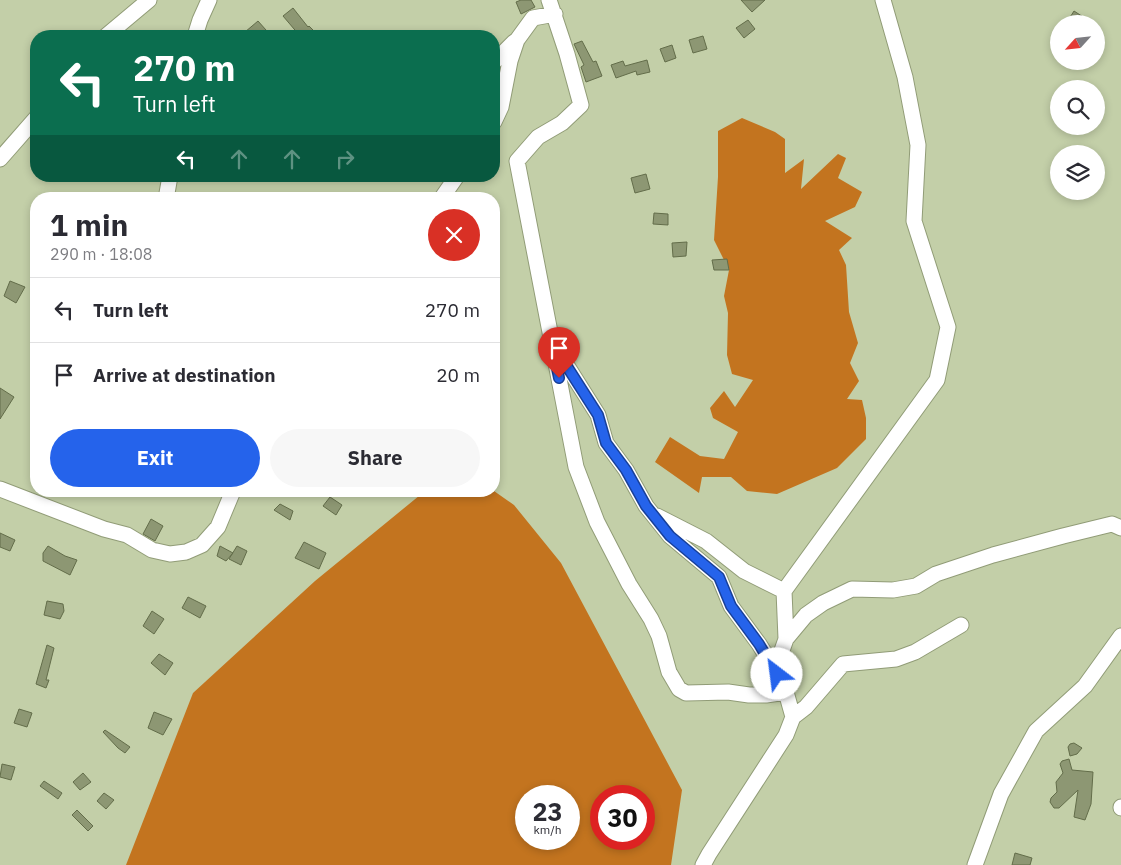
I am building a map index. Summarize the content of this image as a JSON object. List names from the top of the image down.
{
  "north": "bottom left",
  "page": {
    "turn": ["270 m", "Turn left"],
    "heading": ["1 min", "290 m · 18:08"],
    "list": [
      {
        "name": "Turn left",
        "value": "270 m"
      },
      {
        "name": "Arrive at destination",
        "value": "20 m"
      }
    ],
    "buttons": ["Exit", "Share"],
    "speed": "23 km/h",
    "limit": "30"
  }
}
